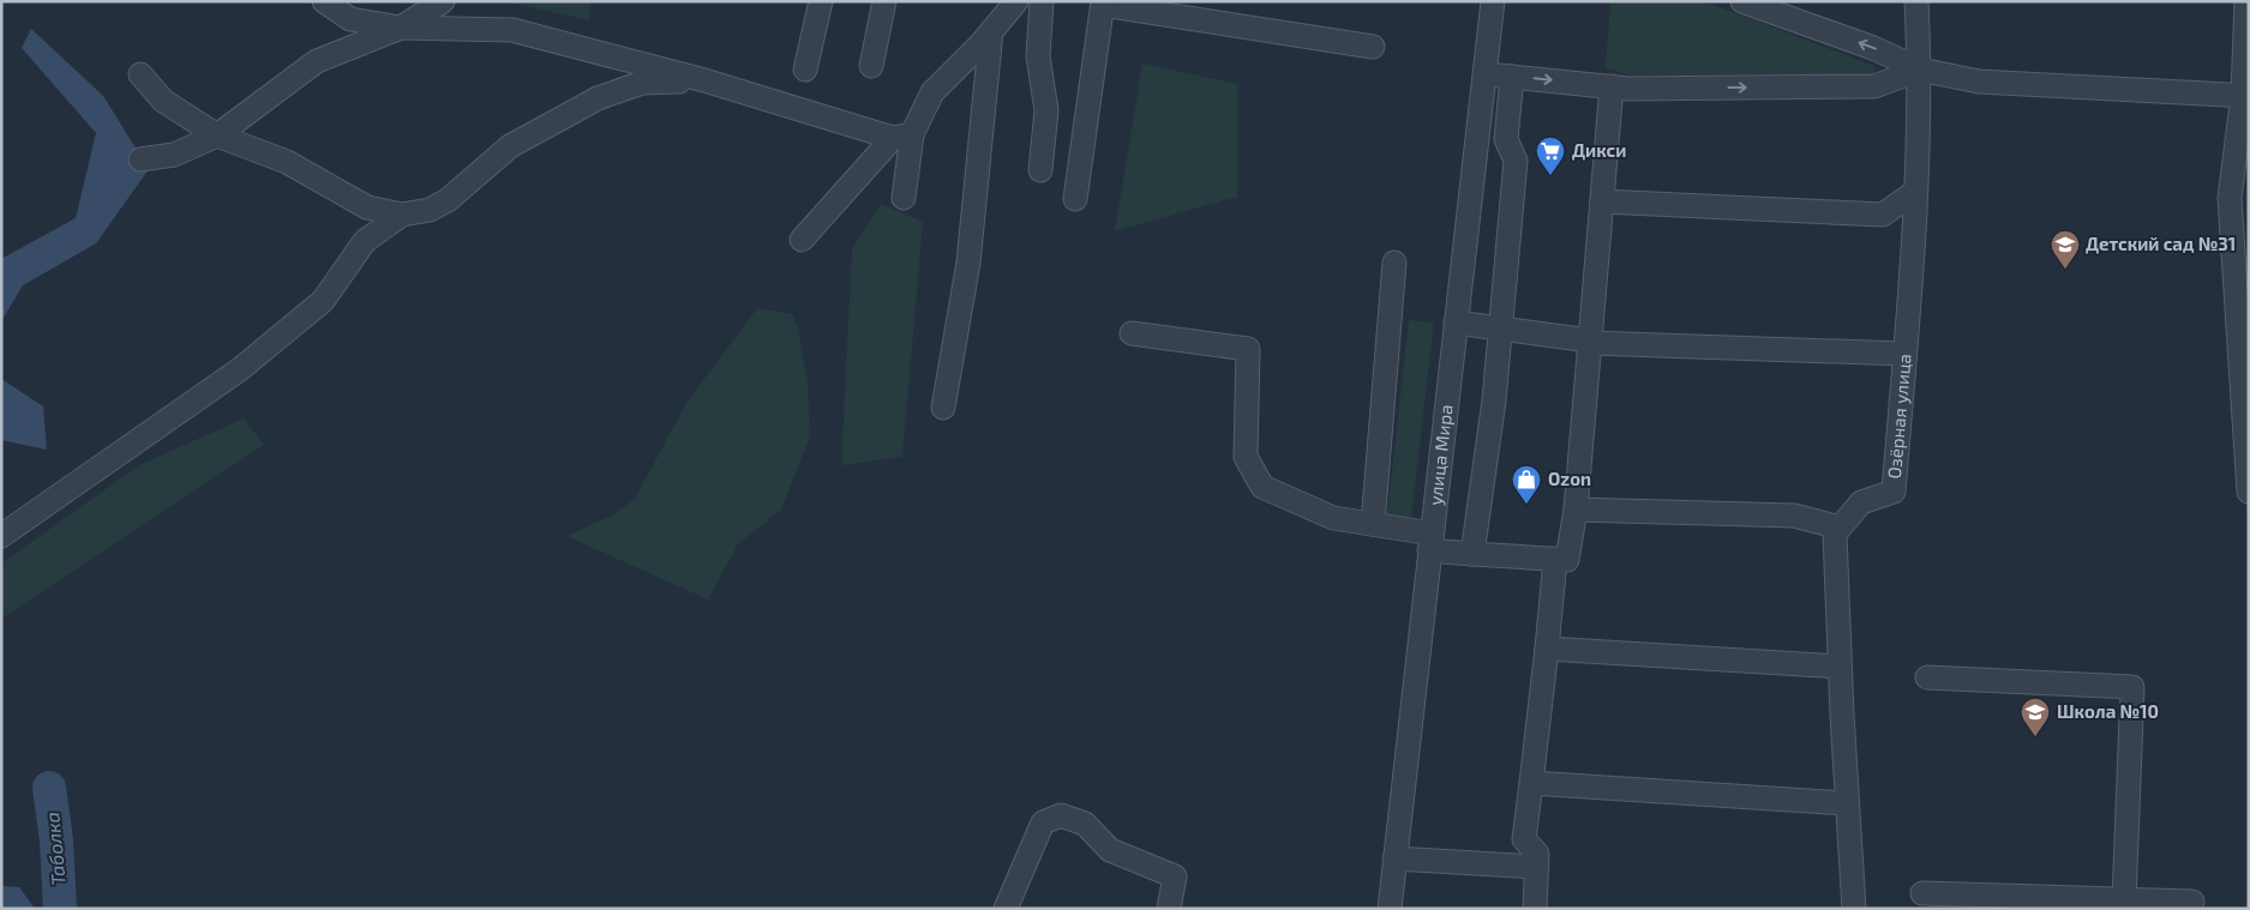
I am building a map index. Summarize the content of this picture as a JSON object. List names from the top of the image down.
{
  "streets": {
    "street": ["Озёрная улица", "улица Мира"]
  },
  "water": ["Таболка"],
  "places": {
    "supermarket": ["Дикси"],
    "school or university": ["Детский сад №31", "Школа №10"],
    "shop": ["Ozon"]
  }
}
